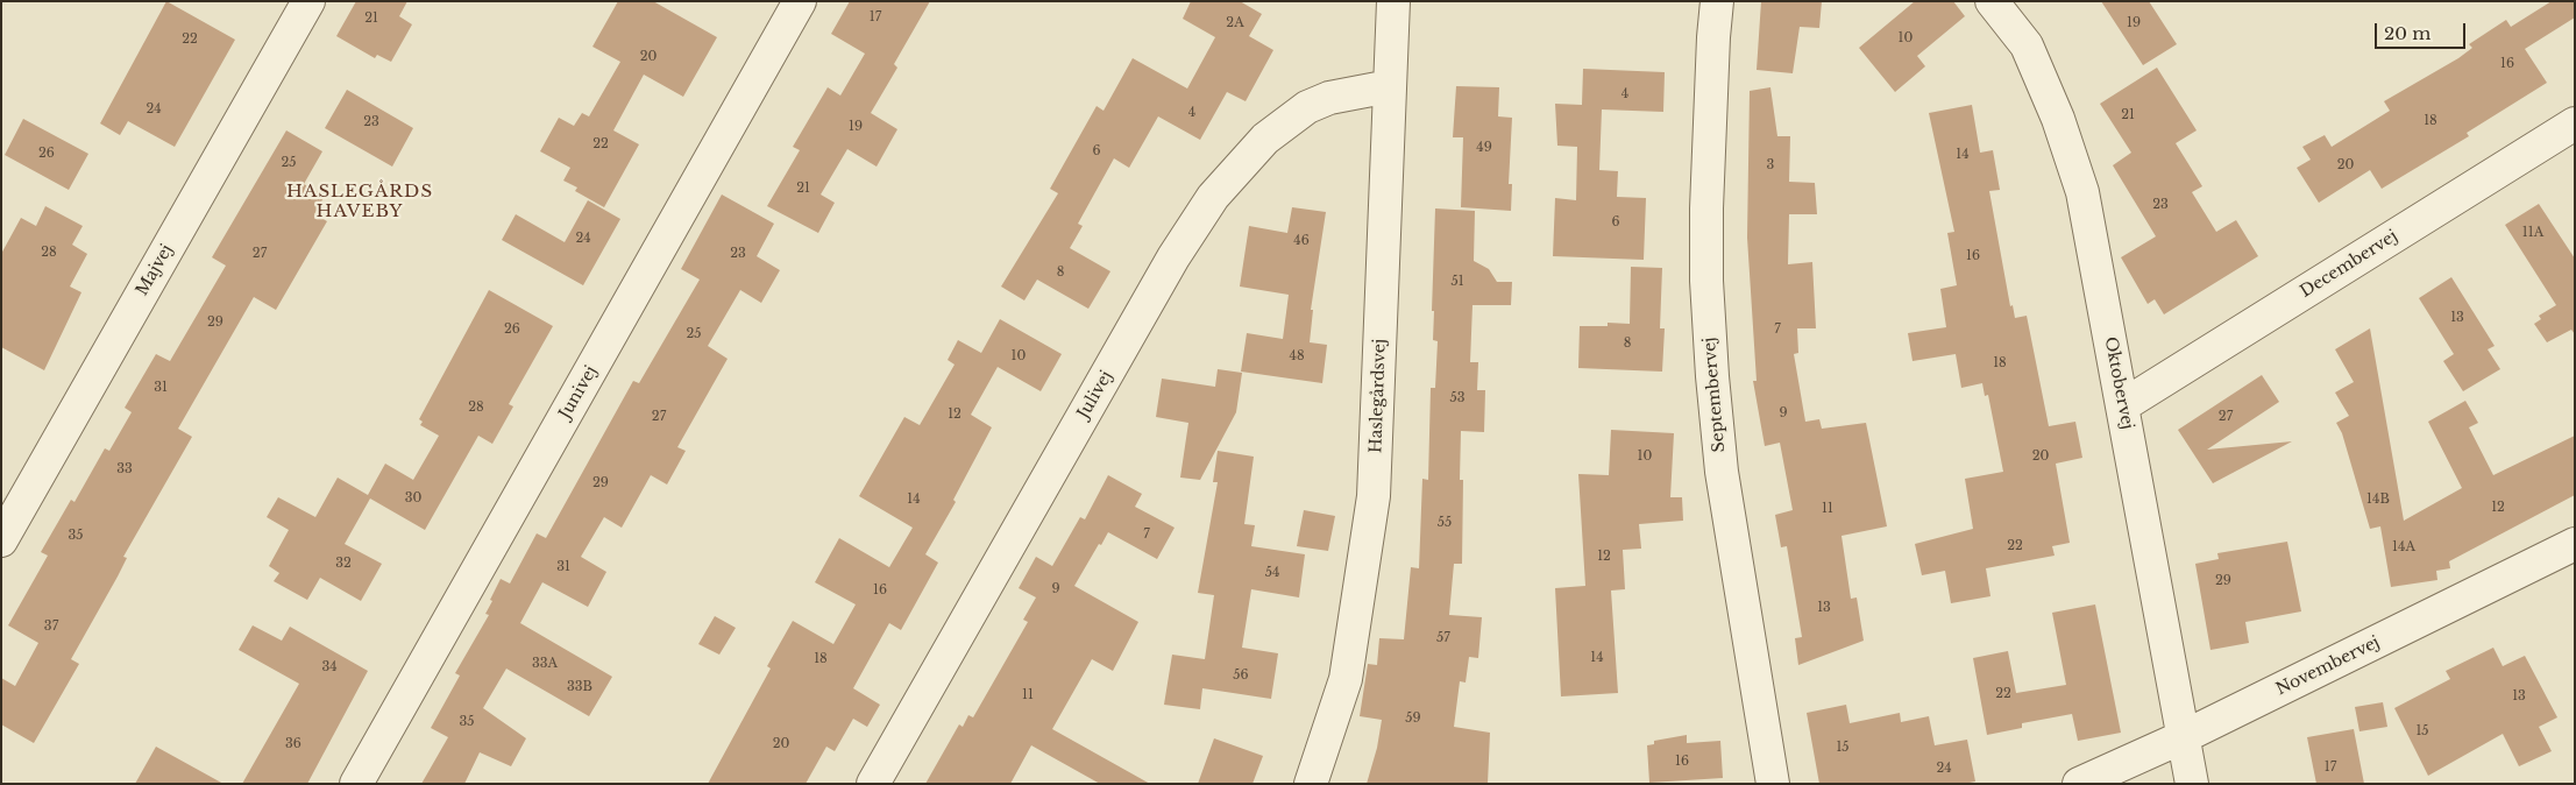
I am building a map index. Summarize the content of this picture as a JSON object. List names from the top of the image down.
{
  "streets": {
    "street": [
      "Decembervej",
      "Majvej",
      "Oktobervej",
      "Junivej",
      "Julivej",
      "Septembervej",
      "Haslegårdsvej",
      "Novembervej"
    ]
  },
  "crossings": [
    ["Decembervej", "Oktobervej"],
    ["Oktobervej", "Novembervej"],
    ["Julivej", "Haslegårdsvej"]
  ],
  "districts": ["HASLEGÅRDS HAVEBY"],
  "house_numbers": [
    "17",
    "21",
    "2A",
    "19",
    "10",
    "22",
    "20",
    "16",
    "4",
    "24",
    "4",
    "21",
    "18",
    "23",
    "19",
    "22",
    "49",
    "6",
    "26",
    "14",
    "25",
    "3",
    "20",
    "21",
    "23",
    "6",
    "11A",
    "24",
    "46",
    "28",
    "27",
    "23",
    "16",
    "8",
    "51",
    "13",
    "29",
    "26",
    "7",
    "25",
    "8",
    "10",
    "48",
    "18",
    "31",
    "53",
    "28",
    "9",
    "12",
    "27",
    "27",
    "10",
    "20",
    "33",
    "29",
    "30",
    "14",
    "14B",
    "12",
    "11",
    "55",
    "7",
    "35",
    "22",
    "14A",
    "12",
    "32",
    "31",
    "54",
    "29",
    "9",
    "16",
    "13",
    "37",
    "57",
    "14",
    "18",
    "33A",
    "34",
    "56",
    "33B",
    "22",
    "11",
    "13",
    "59",
    "35",
    "15",
    "36",
    "20",
    "15",
    "16",
    "17",
    "24"
  ],
  "scale_bar": "20 m"
}
